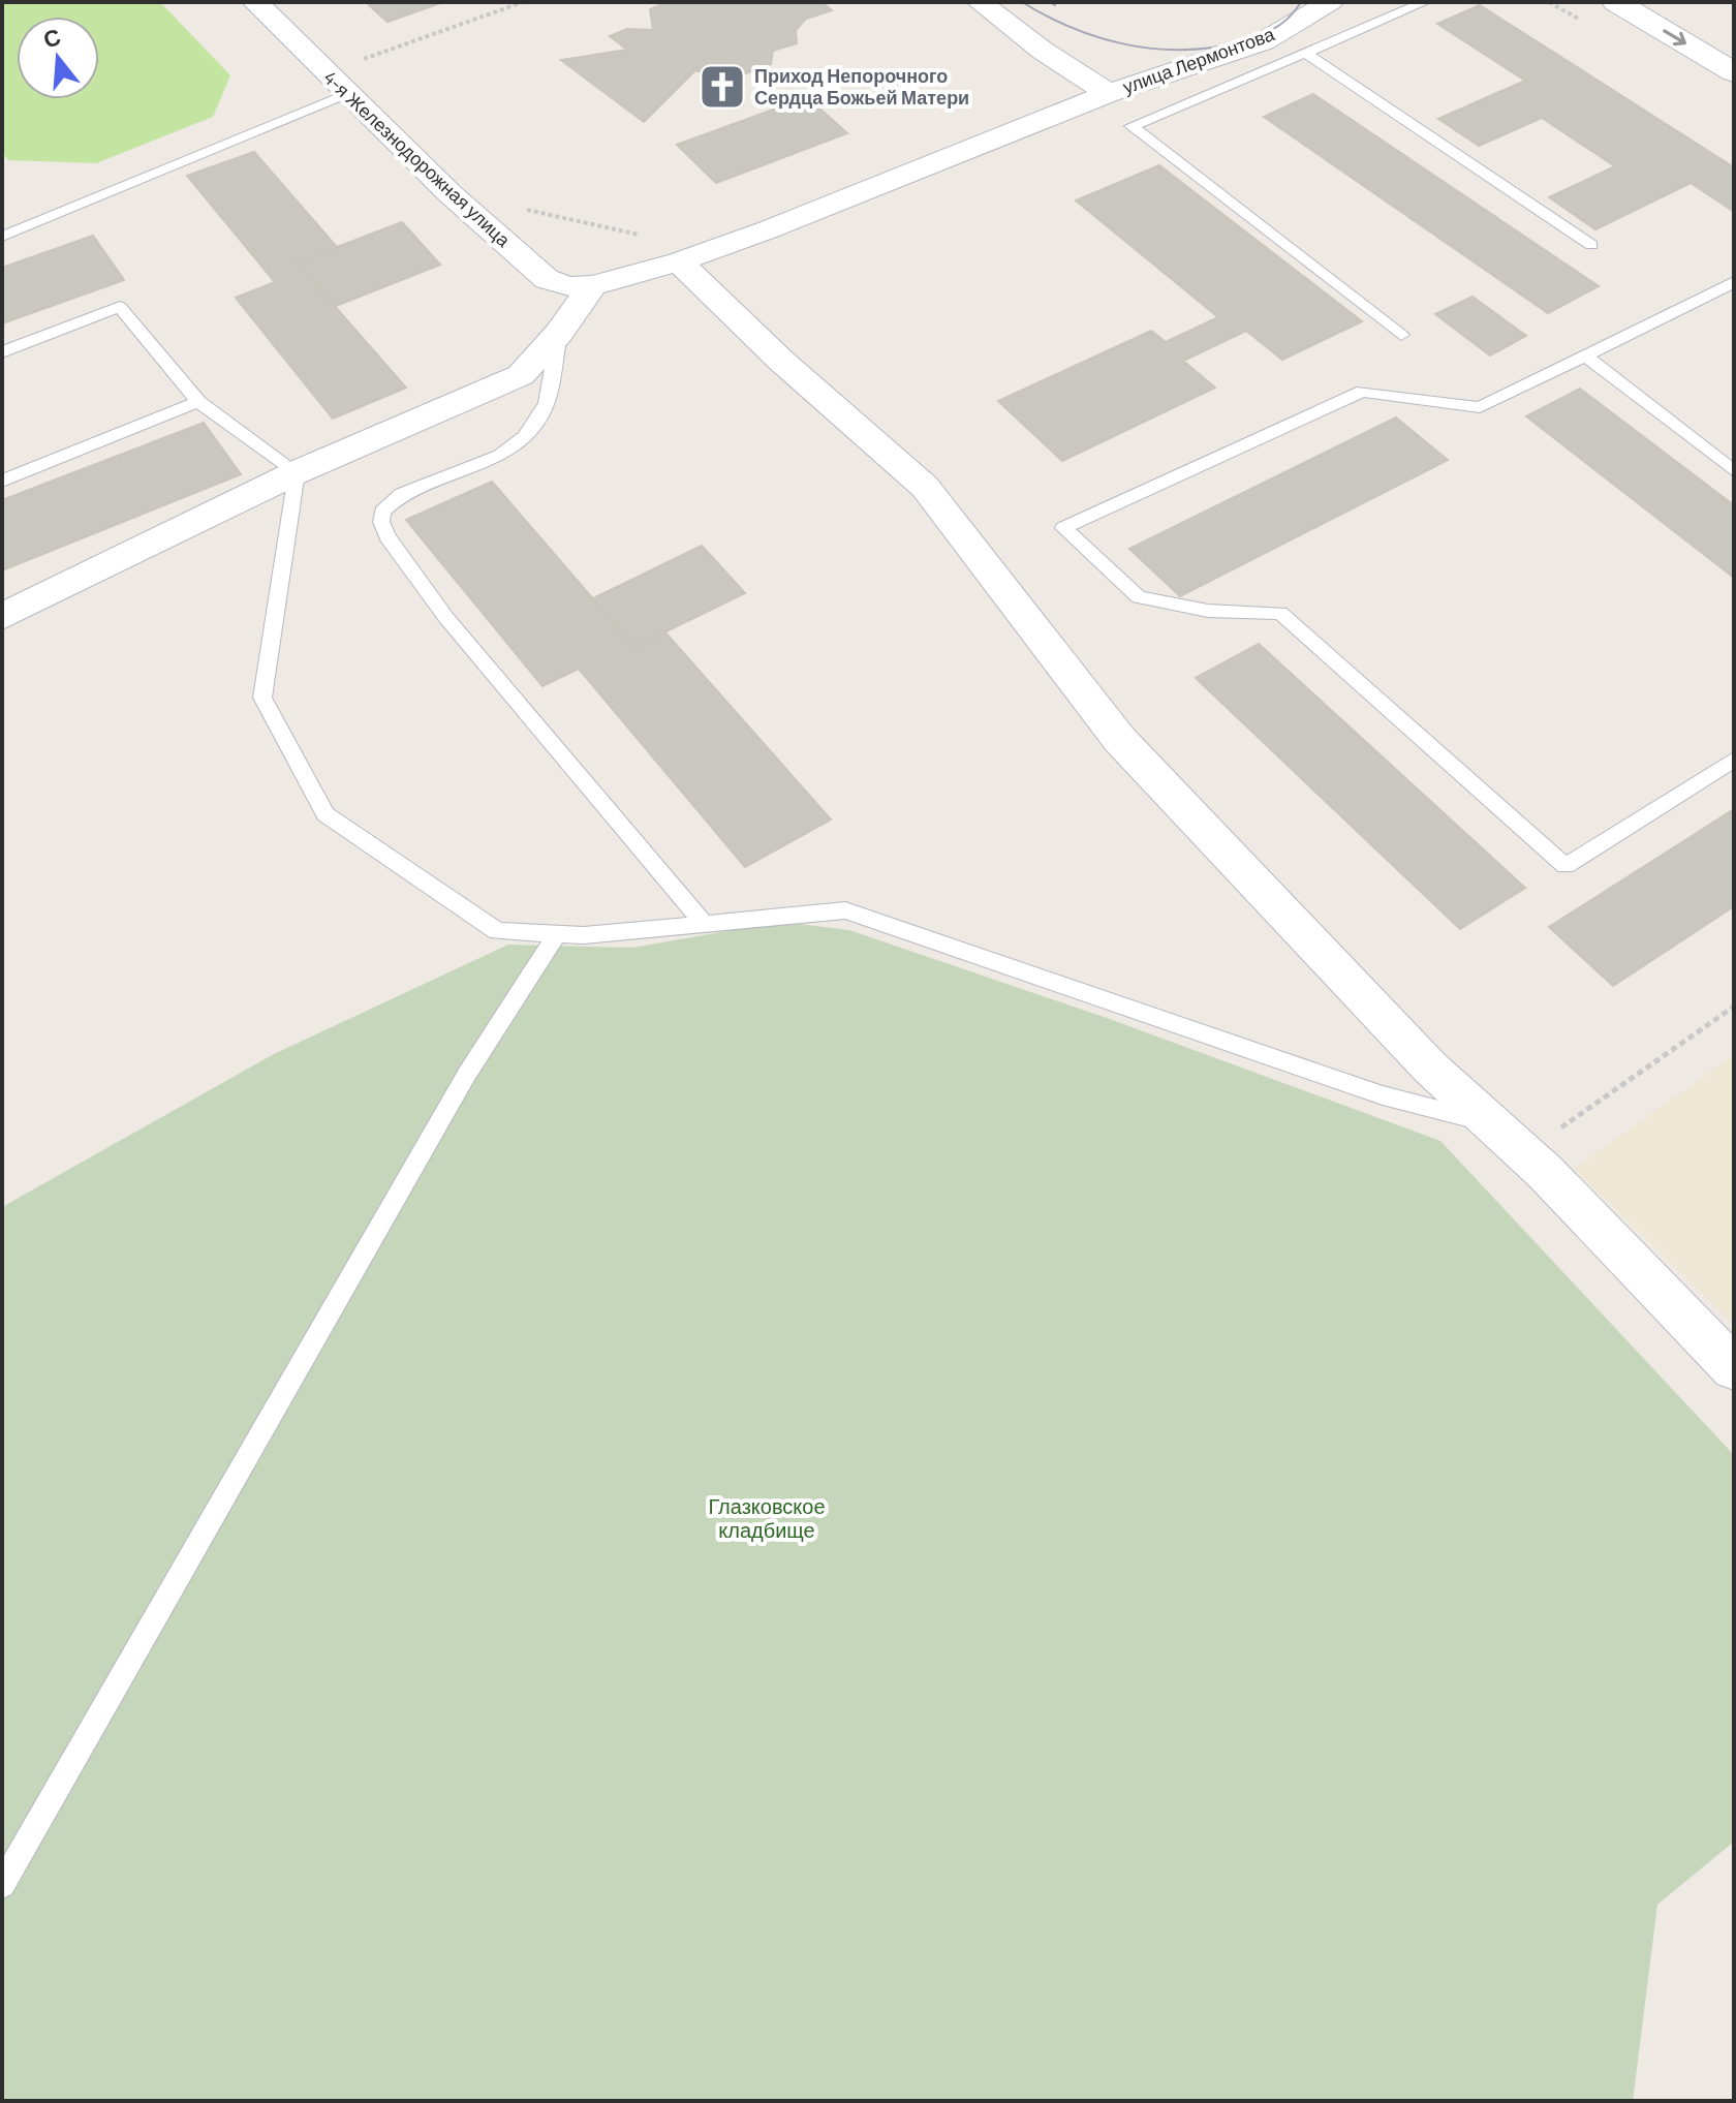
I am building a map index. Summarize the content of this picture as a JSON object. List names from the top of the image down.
{
  "streets": {
    "street": ["улица Лермонтова", "4-я Железнодорожная улица"]
  },
  "crossings": [
    ["улица Лермонтова", "4-я Железнодорожная улица"]
  ],
  "parks": ["Глазковское кладбище"],
  "places": {
    "church": ["Приход Непорочного Сердца Божьей Матери"]
  },
  "north": "top"
}
